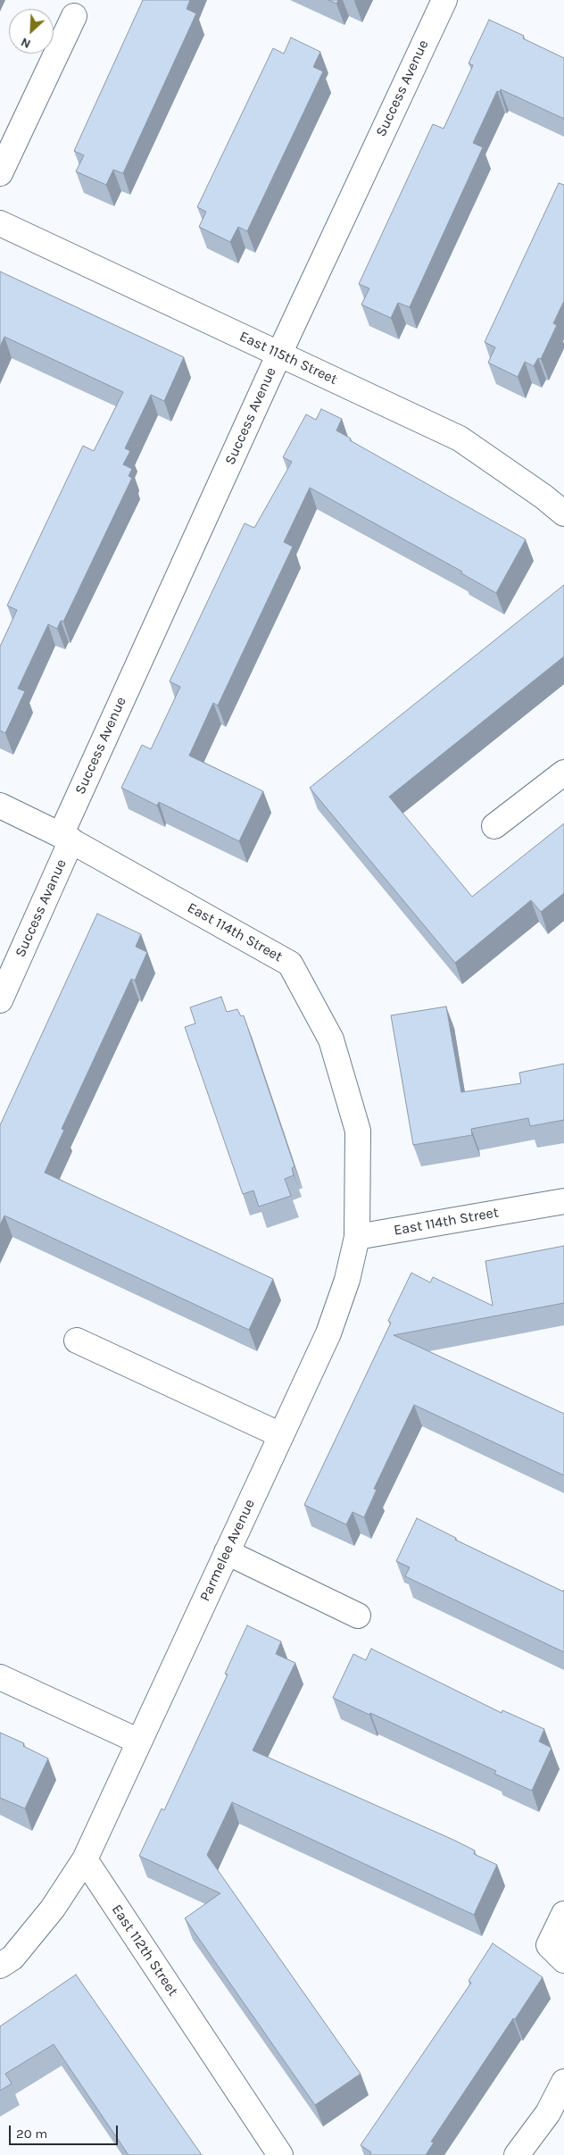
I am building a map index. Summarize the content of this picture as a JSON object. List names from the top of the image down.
{
  "streets": {
    "street": [
      "Success Avenue",
      "East 115th Street",
      "Success Avanue",
      "East 114th Street",
      "Parmelee Avenue",
      "East 112th Street"
    ]
  },
  "crossings": [
    ["Success Avenue", "East 115th Street"],
    ["Success Avenue", "Success Avanue"],
    ["Success Avenue", "East 114th Street"],
    ["Success Avanue", "East 114th Street"],
    ["East 114th Street", "Parmelee Avenue"],
    ["Parmelee Avenue", "East 112th Street"]
  ],
  "scale_bar": "20 m",
  "north": "bottom left"
}
